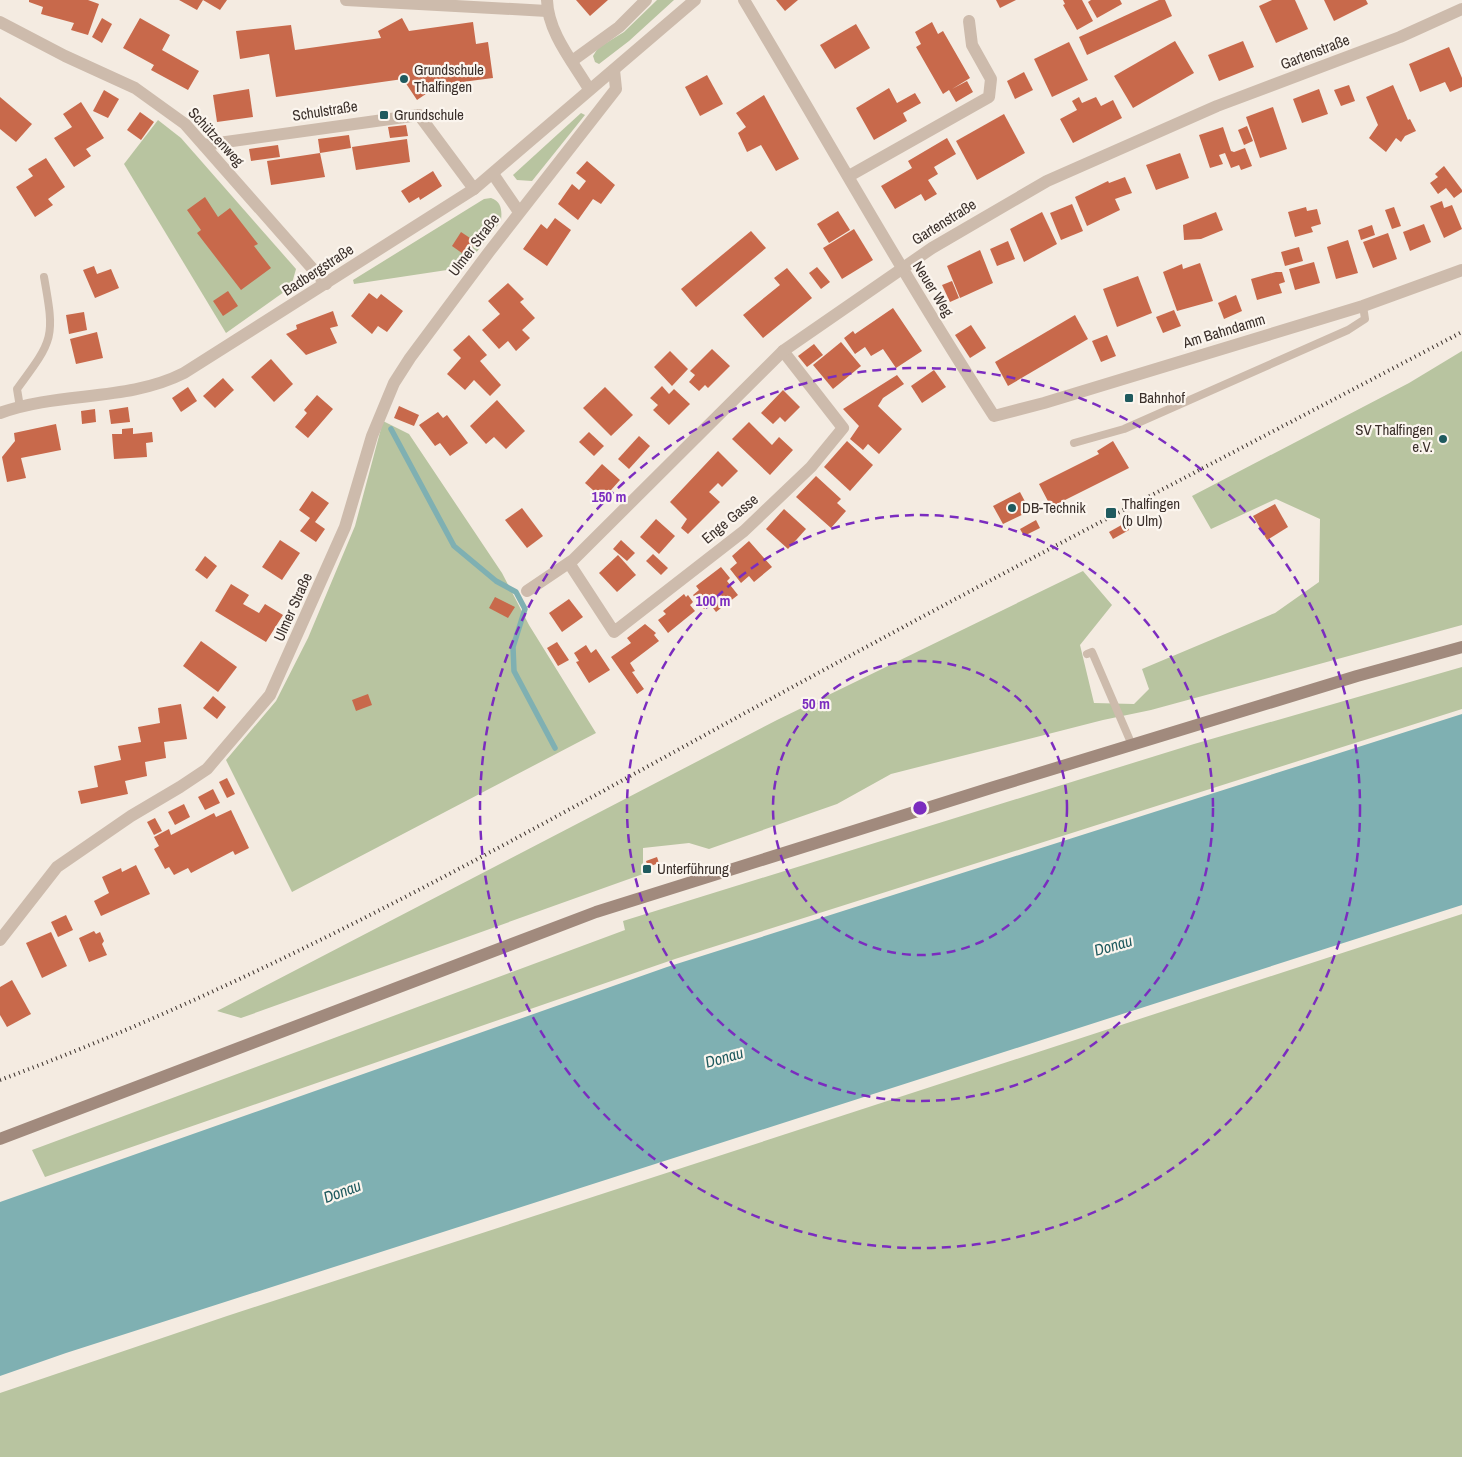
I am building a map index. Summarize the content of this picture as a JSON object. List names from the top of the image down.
{
  "streets": {
    "street": [
      "Gartenstraße",
      "Schulstraße",
      "Schützenweg",
      "Ulmer Straße",
      "Badbergstraße",
      "Neuer Weg",
      "Am Bahndamm",
      "Enge Gasse"
    ]
  },
  "crossings": [
    ["Gartenstraße", "Neuer Weg"],
    ["Gartenstraße", "Enge Gasse"],
    ["Schulstraße", "Schützenweg"],
    ["Schulstraße", "Badbergstraße"],
    ["Schützenweg", "Badbergstraße"],
    ["Ulmer Straße", "Badbergstraße"],
    ["Neuer Weg", "Am Bahndamm"]
  ],
  "water": ["Donau"],
  "places": {
    "other": ["Grundschule Thalfingen", "SV Thalfingen e.V.", "DB-Technik"],
    "transit": [
      "Grundschule",
      "Bahnhof",
      "Thalfingen (b Ulm)",
      "Unterführung"
    ]
  },
  "rings": ["150 m", "100 m", "50 m"]
}
